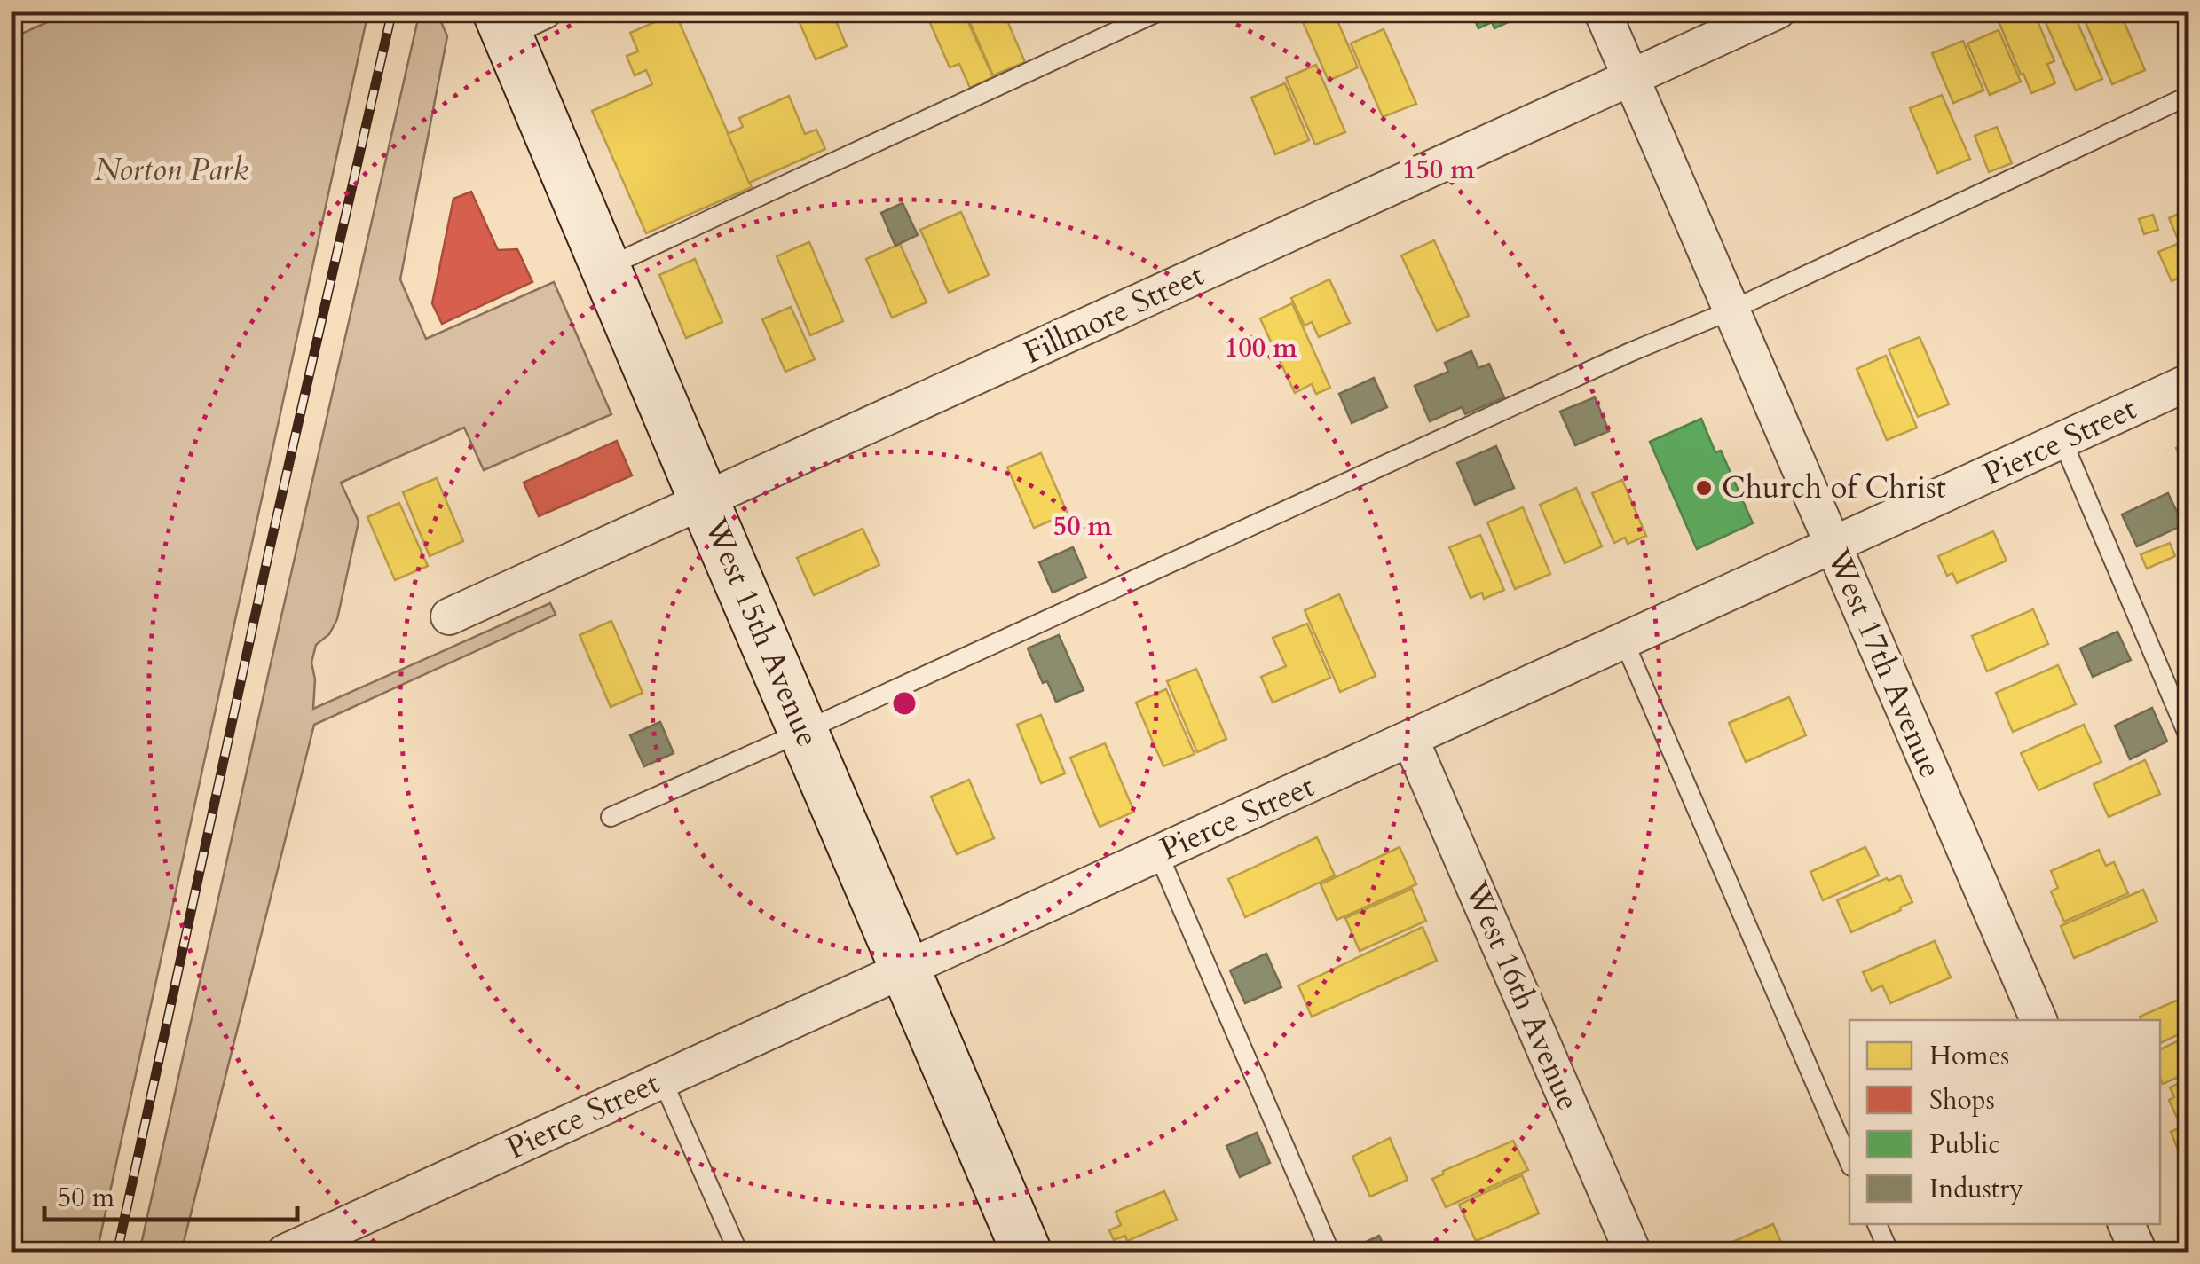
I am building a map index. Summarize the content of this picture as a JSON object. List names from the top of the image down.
{
  "streets": {
    "main road": ["West 15th Avenue"],
    "street": [
      "Fillmore Street",
      "Pierce Street",
      "West 17th Avenue",
      "West 16th Avenue"
    ]
  },
  "crossings": [
    ["Fillmore Street", "West 15th Avenue"],
    ["Fillmore Street", "West 17th Avenue"],
    ["Pierce Street", "West 15th Avenue"],
    ["Pierce Street", "West 17th Avenue"],
    ["Pierce Street", "West 16th Avenue"]
  ],
  "parks": ["Norton Park"],
  "places": ["Church of Christ"],
  "legend": [
    "Homes",
    "Shops",
    "Public",
    "Industry"
  ],
  "scale_bar": "50 m",
  "rings": ["150 m", "100 m", "50 m"]
}
